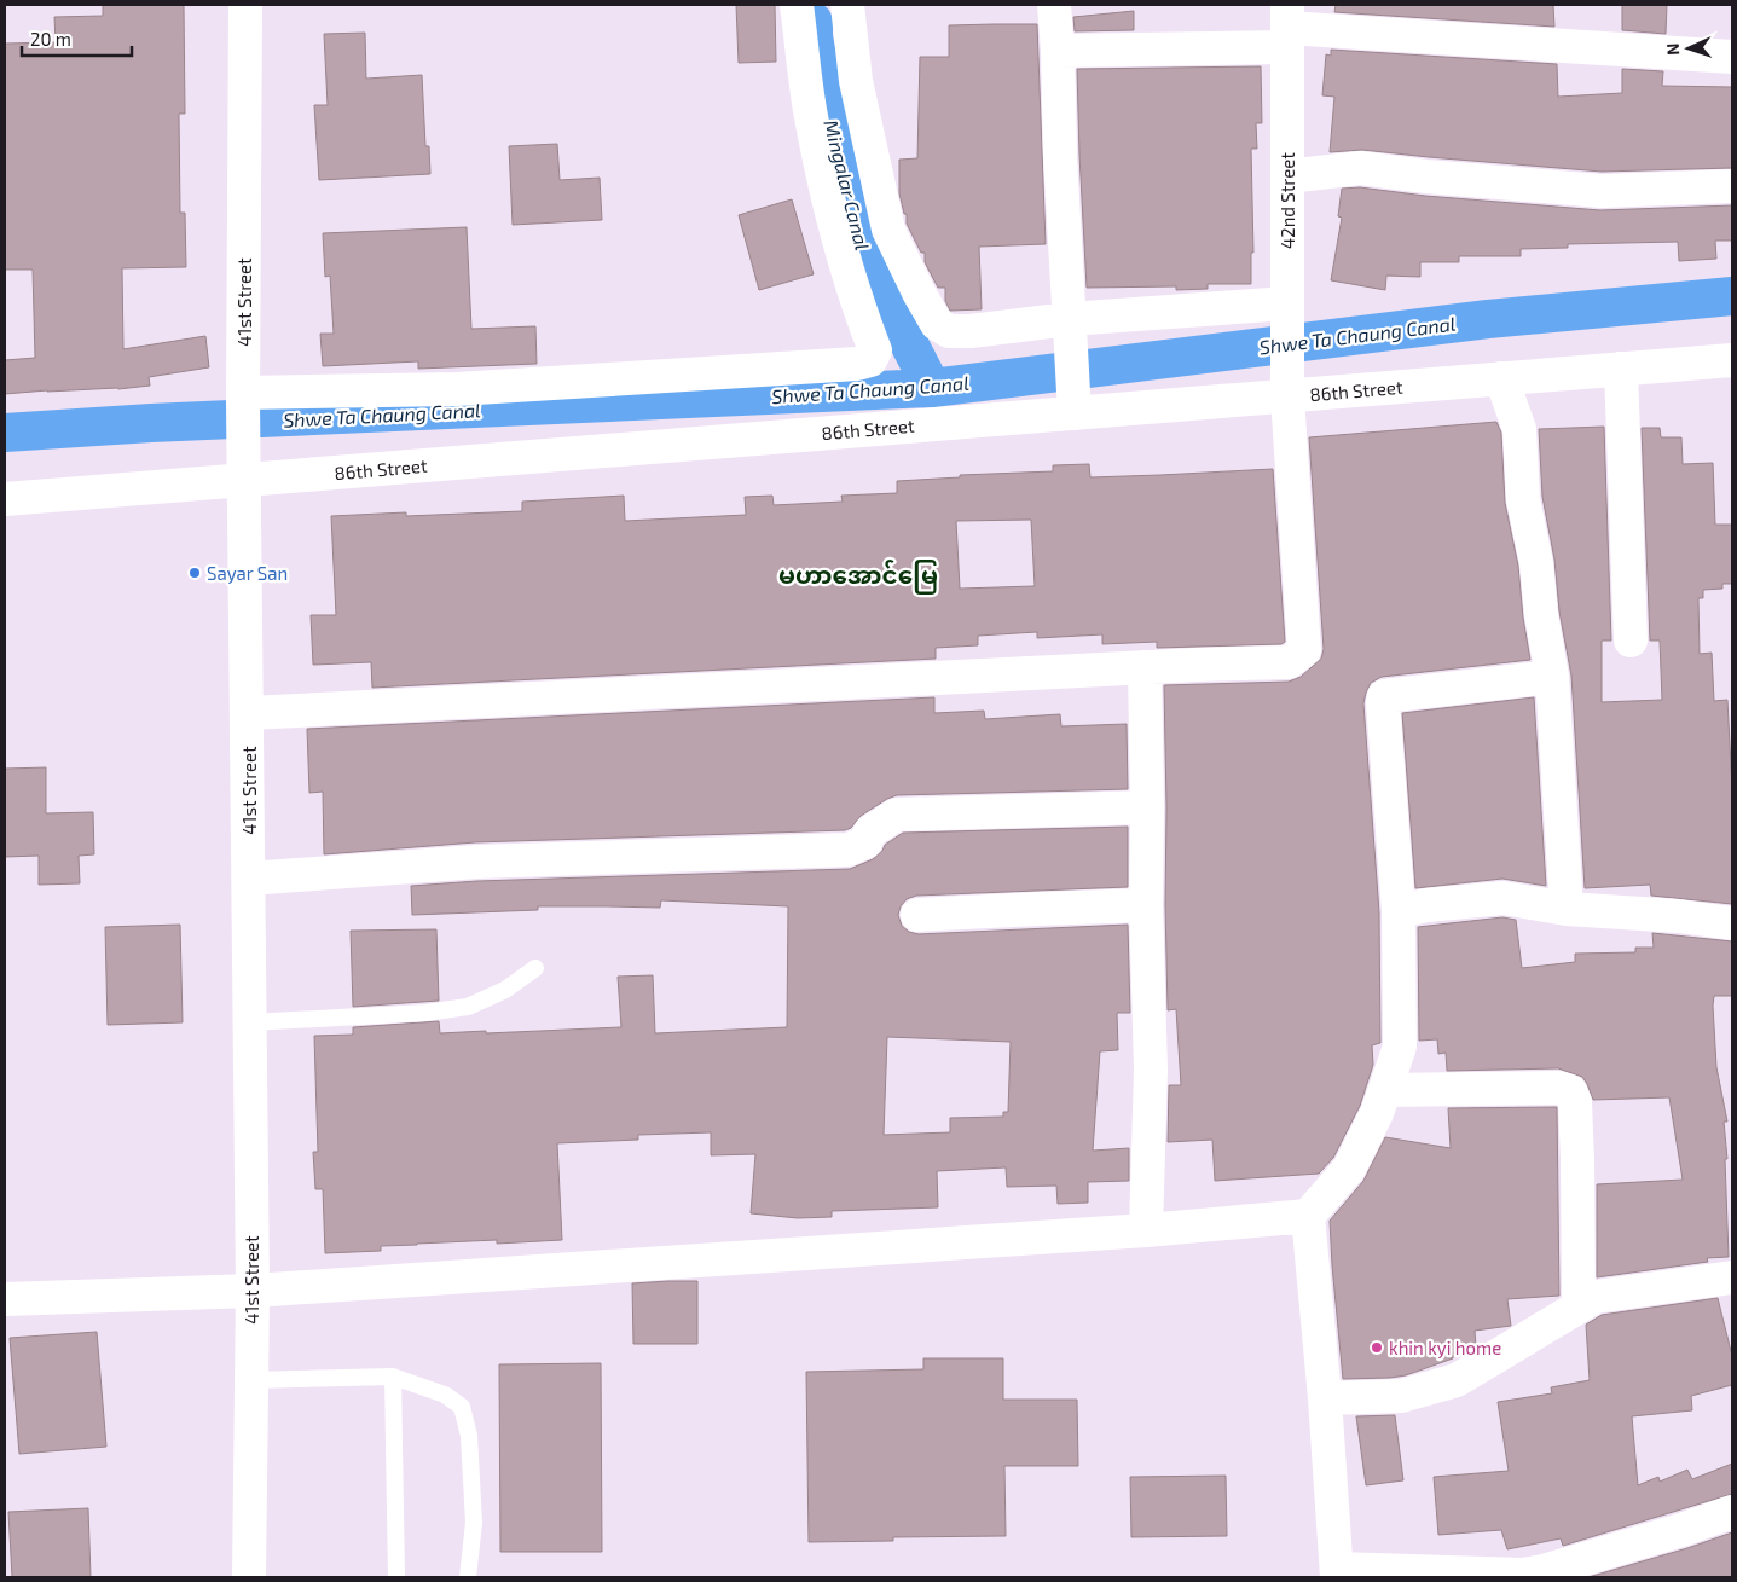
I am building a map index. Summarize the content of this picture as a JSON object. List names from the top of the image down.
{
  "streets": {
    "street": ["42nd Street", "41st Street", "86th Street"]
  },
  "crossings": [
    ["42nd Street", "86th Street"],
    ["41st Street", "86th Street"]
  ],
  "districts": ["မဟာအောင်မြေ"],
  "water": ["Mingalar Canal", "Shwe Ta Chaung Canal"],
  "places": ["Sayar San", "khin kyi home"],
  "scale_bar": "20 m",
  "north": "left"
}
